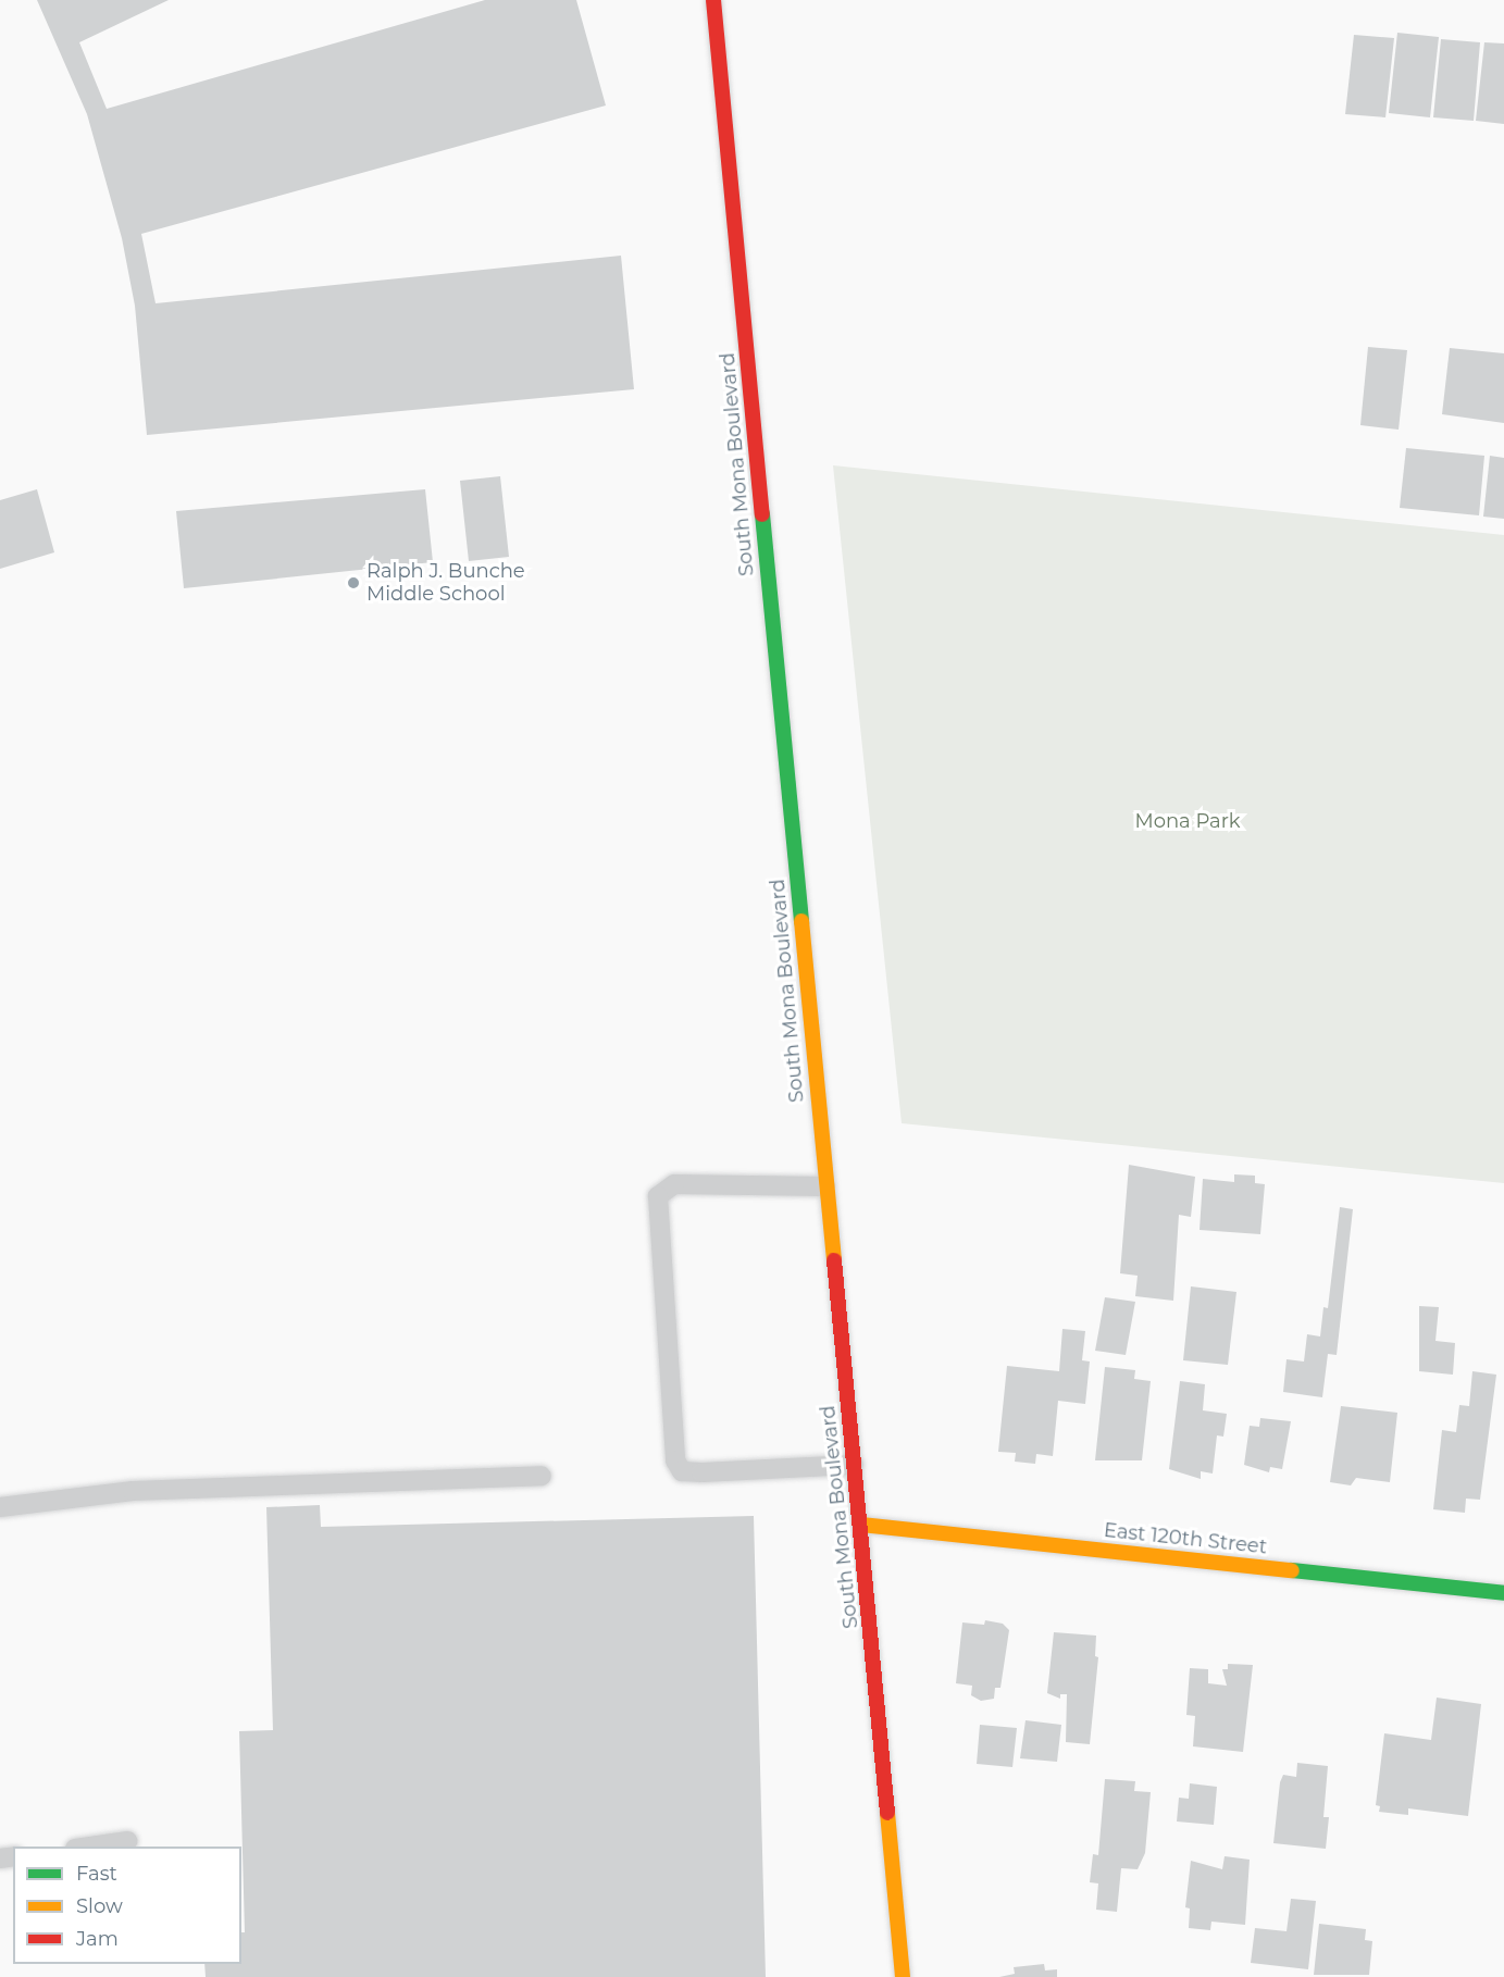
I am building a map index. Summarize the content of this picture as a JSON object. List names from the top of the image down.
{
  "streets": {
    "street": ["South Mona Boulevard", "East 120th Street"]
  },
  "crossings": [
    ["South Mona Boulevard", "East 120th Street"]
  ],
  "parks": ["Mona Park"],
  "places": ["Ralph J. Bunche Middle School"],
  "legend": ["Fast", "Slow", "Jam"]
}
